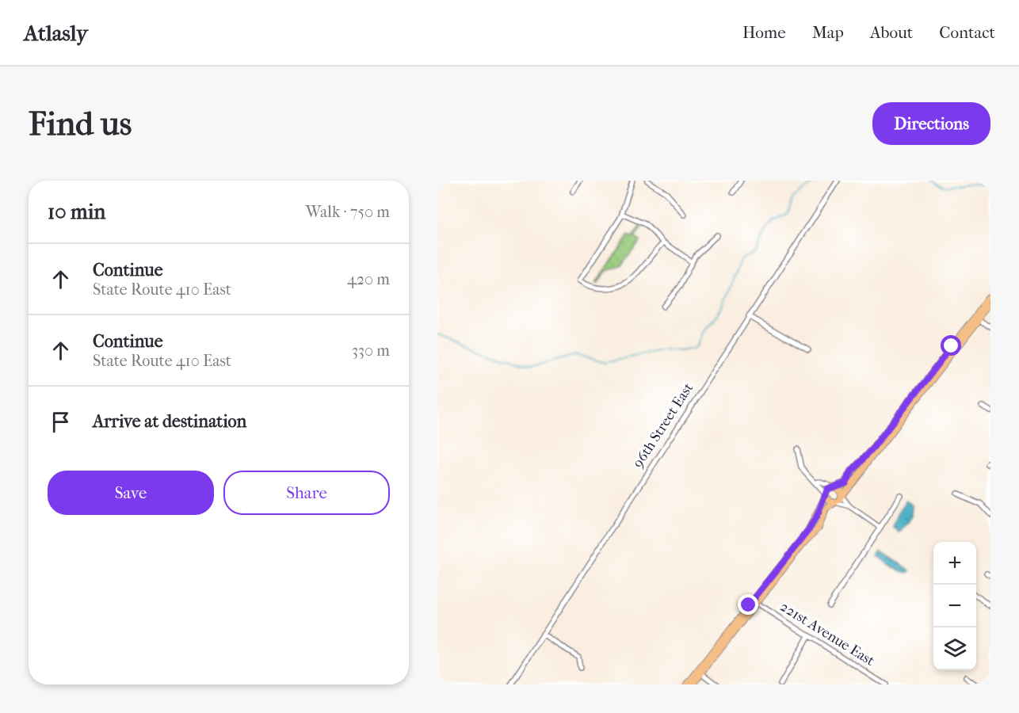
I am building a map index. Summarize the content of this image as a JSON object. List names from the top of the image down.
{
  "streets": {
    "street": ["96th Street East", "221st Avenue East"]
  },
  "page": {
    "header": "Atlasly",
    "nav": [
      "Home",
      "Map",
      "About",
      "Contact"
    ],
    "buttons": [
      "Directions",
      ["Save", "Share"]
    ],
    "title": "Find us",
    "heading": ["10 min", "Walk · 750 m"],
    "list": [
      ["Continue", "State Route 410 East", "420 m"],
      ["Continue", "State Route 410 East", "330 m"],
      "Arrive at destination"
    ],
    "map_buttons": ["+", "−"]
  }
}
